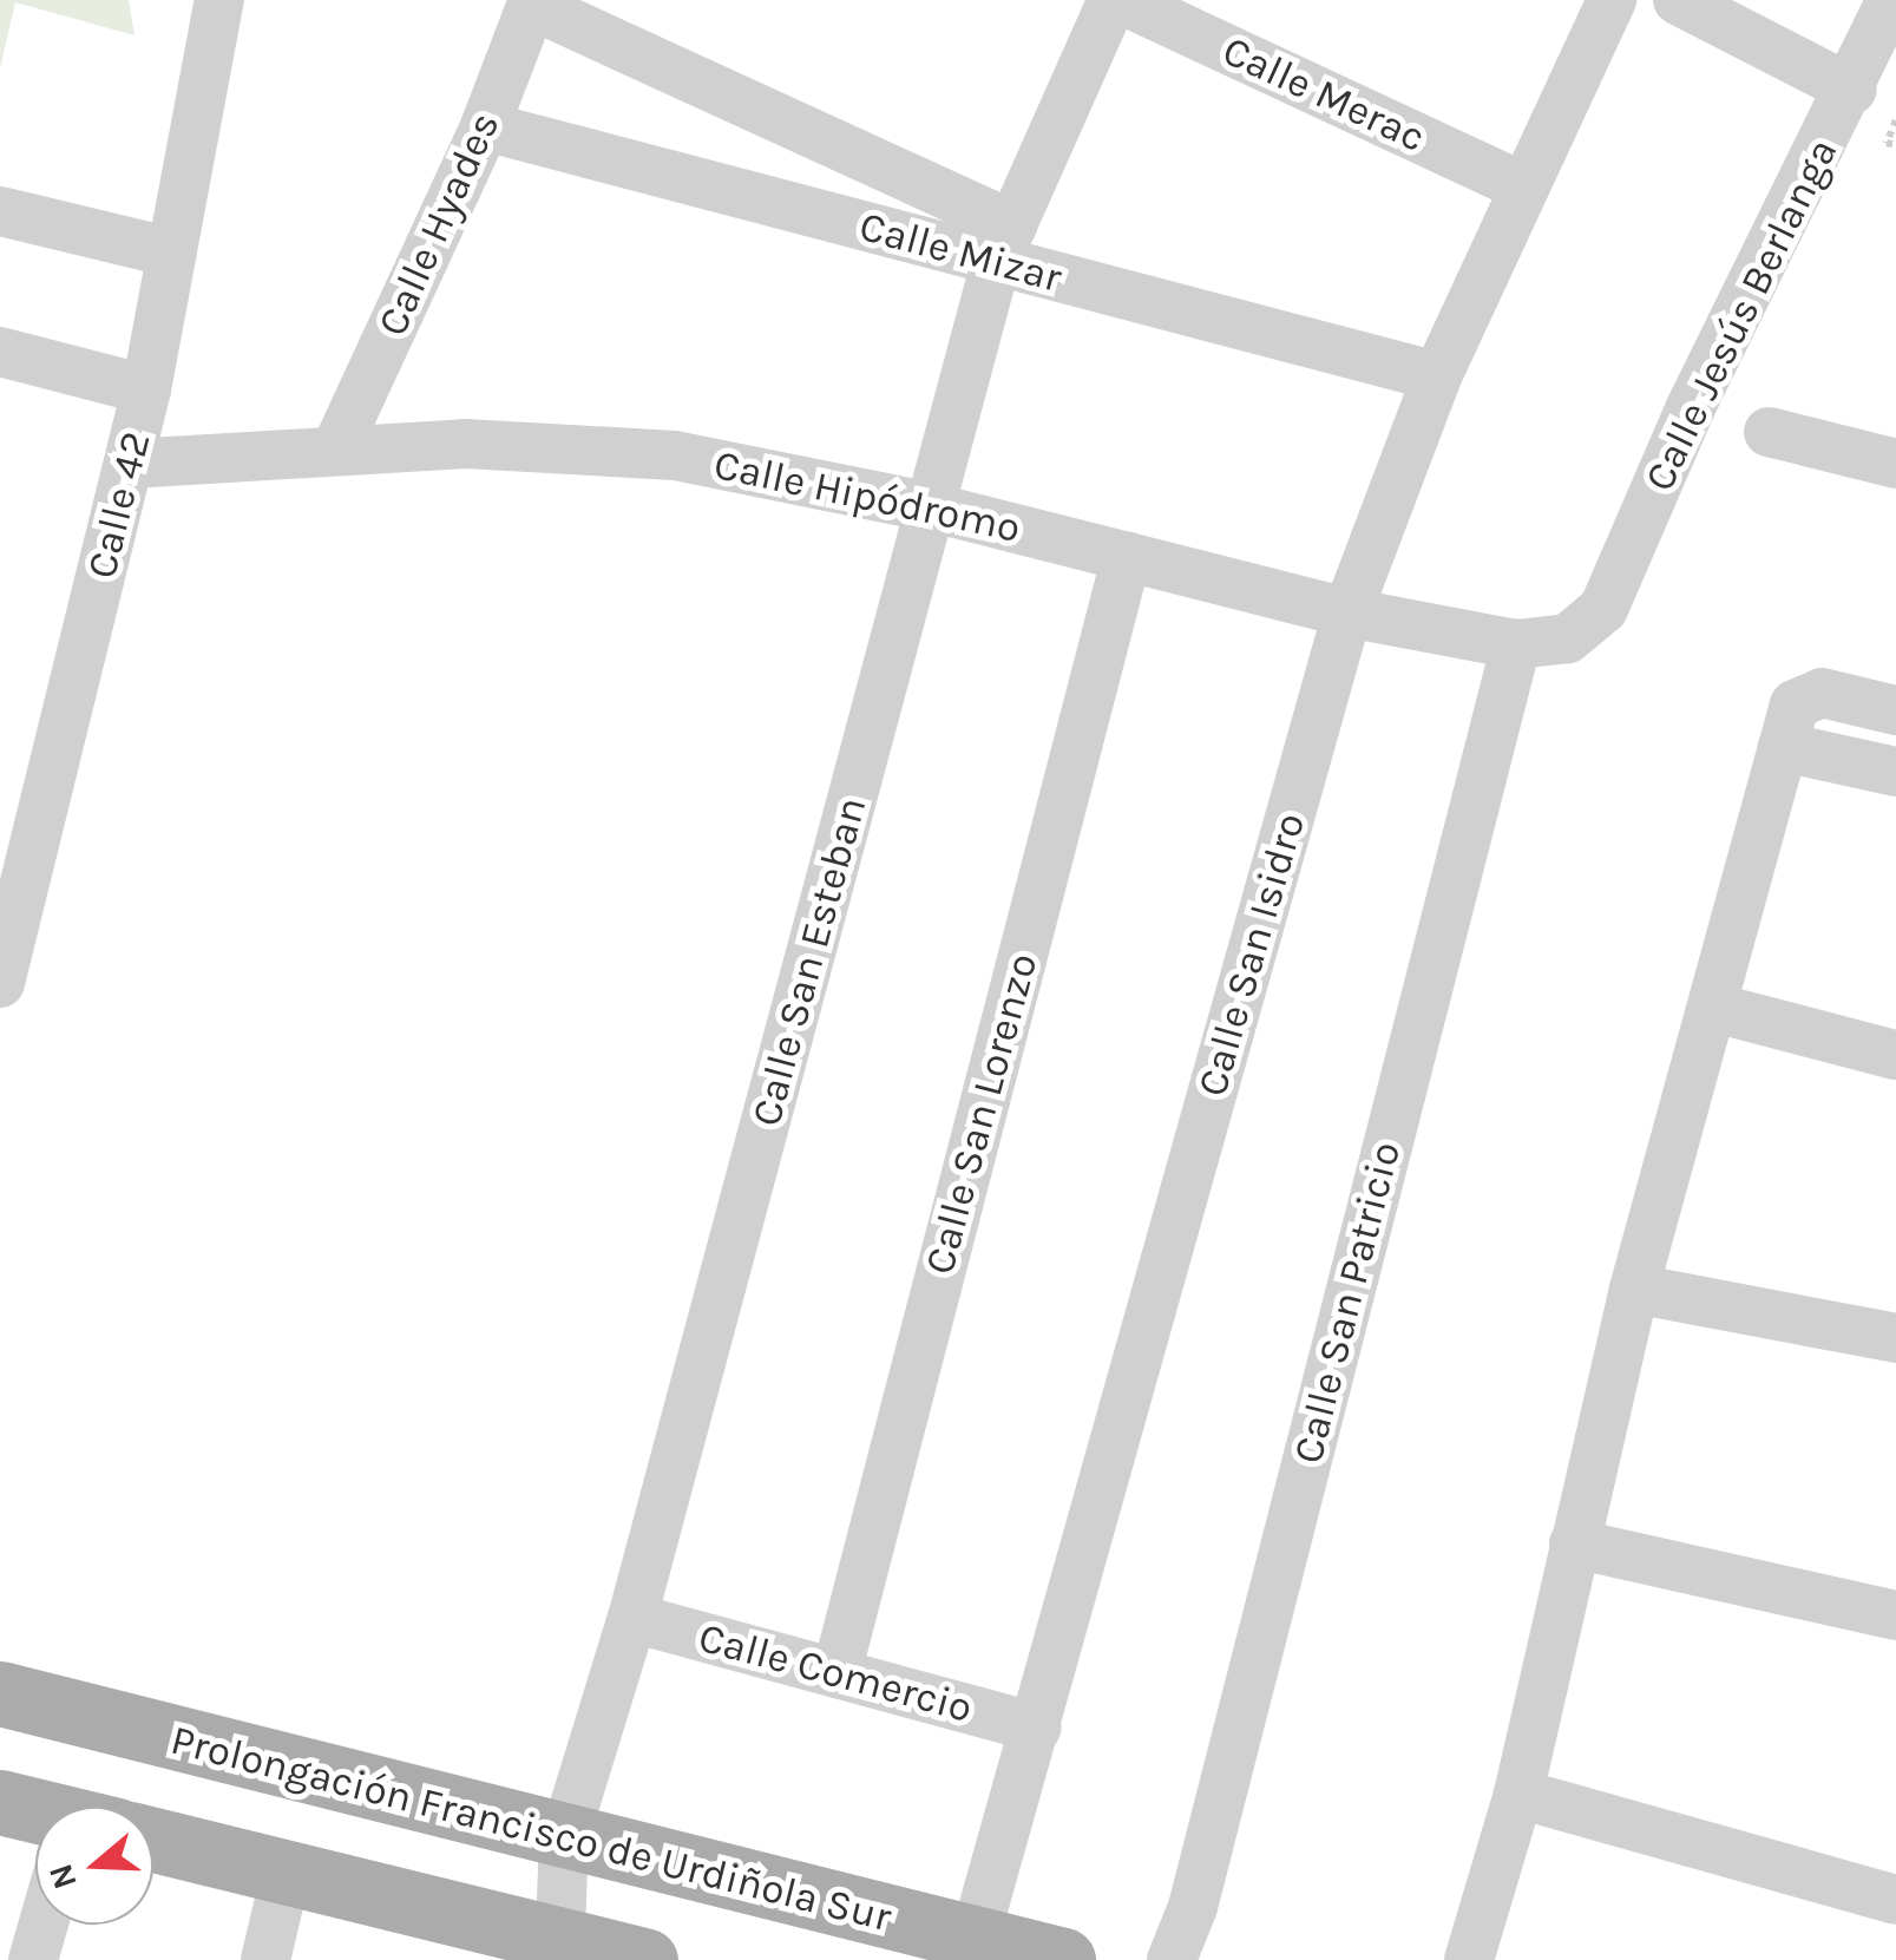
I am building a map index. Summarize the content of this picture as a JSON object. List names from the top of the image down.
{
  "streets": {
    "main road": ["Prolongación Francisco de Urdiñola Sur"],
    "street": [
      "Calle Merac",
      "Calle Hyades",
      "Calle Mizar",
      "Calle Jesús Berlanga",
      "Calle Hipódromo",
      "Calle 42",
      "Calle San Isidro",
      "Calle San Esteban",
      "Calle San Lorenzo",
      "Calle San Patricio",
      "Calle Comercio"
    ]
  },
  "crossings": [
    ["Calle Merac", "Calle San Isidro"],
    ["Calle Merac", "Calle San Esteban"],
    ["Calle Hyades", "Calle Mizar"],
    ["Calle Hyades", "Calle Hipódromo"],
    ["Calle Mizar", "Calle San Isidro"],
    ["Calle Mizar", "Calle San Esteban"],
    ["Calle Jesús Berlanga", "Calle Hipódromo"],
    ["Calle Hipódromo", "Calle 42"],
    ["Calle Hipódromo", "Calle San Isidro"],
    ["Calle Hipódromo", "Calle San Esteban"],
    ["Calle Hipódromo", "Calle San Lorenzo"],
    ["Calle Hipódromo", "Calle San Patricio"],
    ["Calle San Isidro", "Calle Comercio"],
    ["Calle San Isidro", "Prolongación Francisco de Urdiñola Sur"],
    ["Calle San Esteban", "Calle Comercio"],
    ["Calle San Esteban", "Prolongación Francisco de Urdiñola Sur"],
    ["Calle San Lorenzo", "Calle Comercio"]
  ],
  "north": "left"
}
